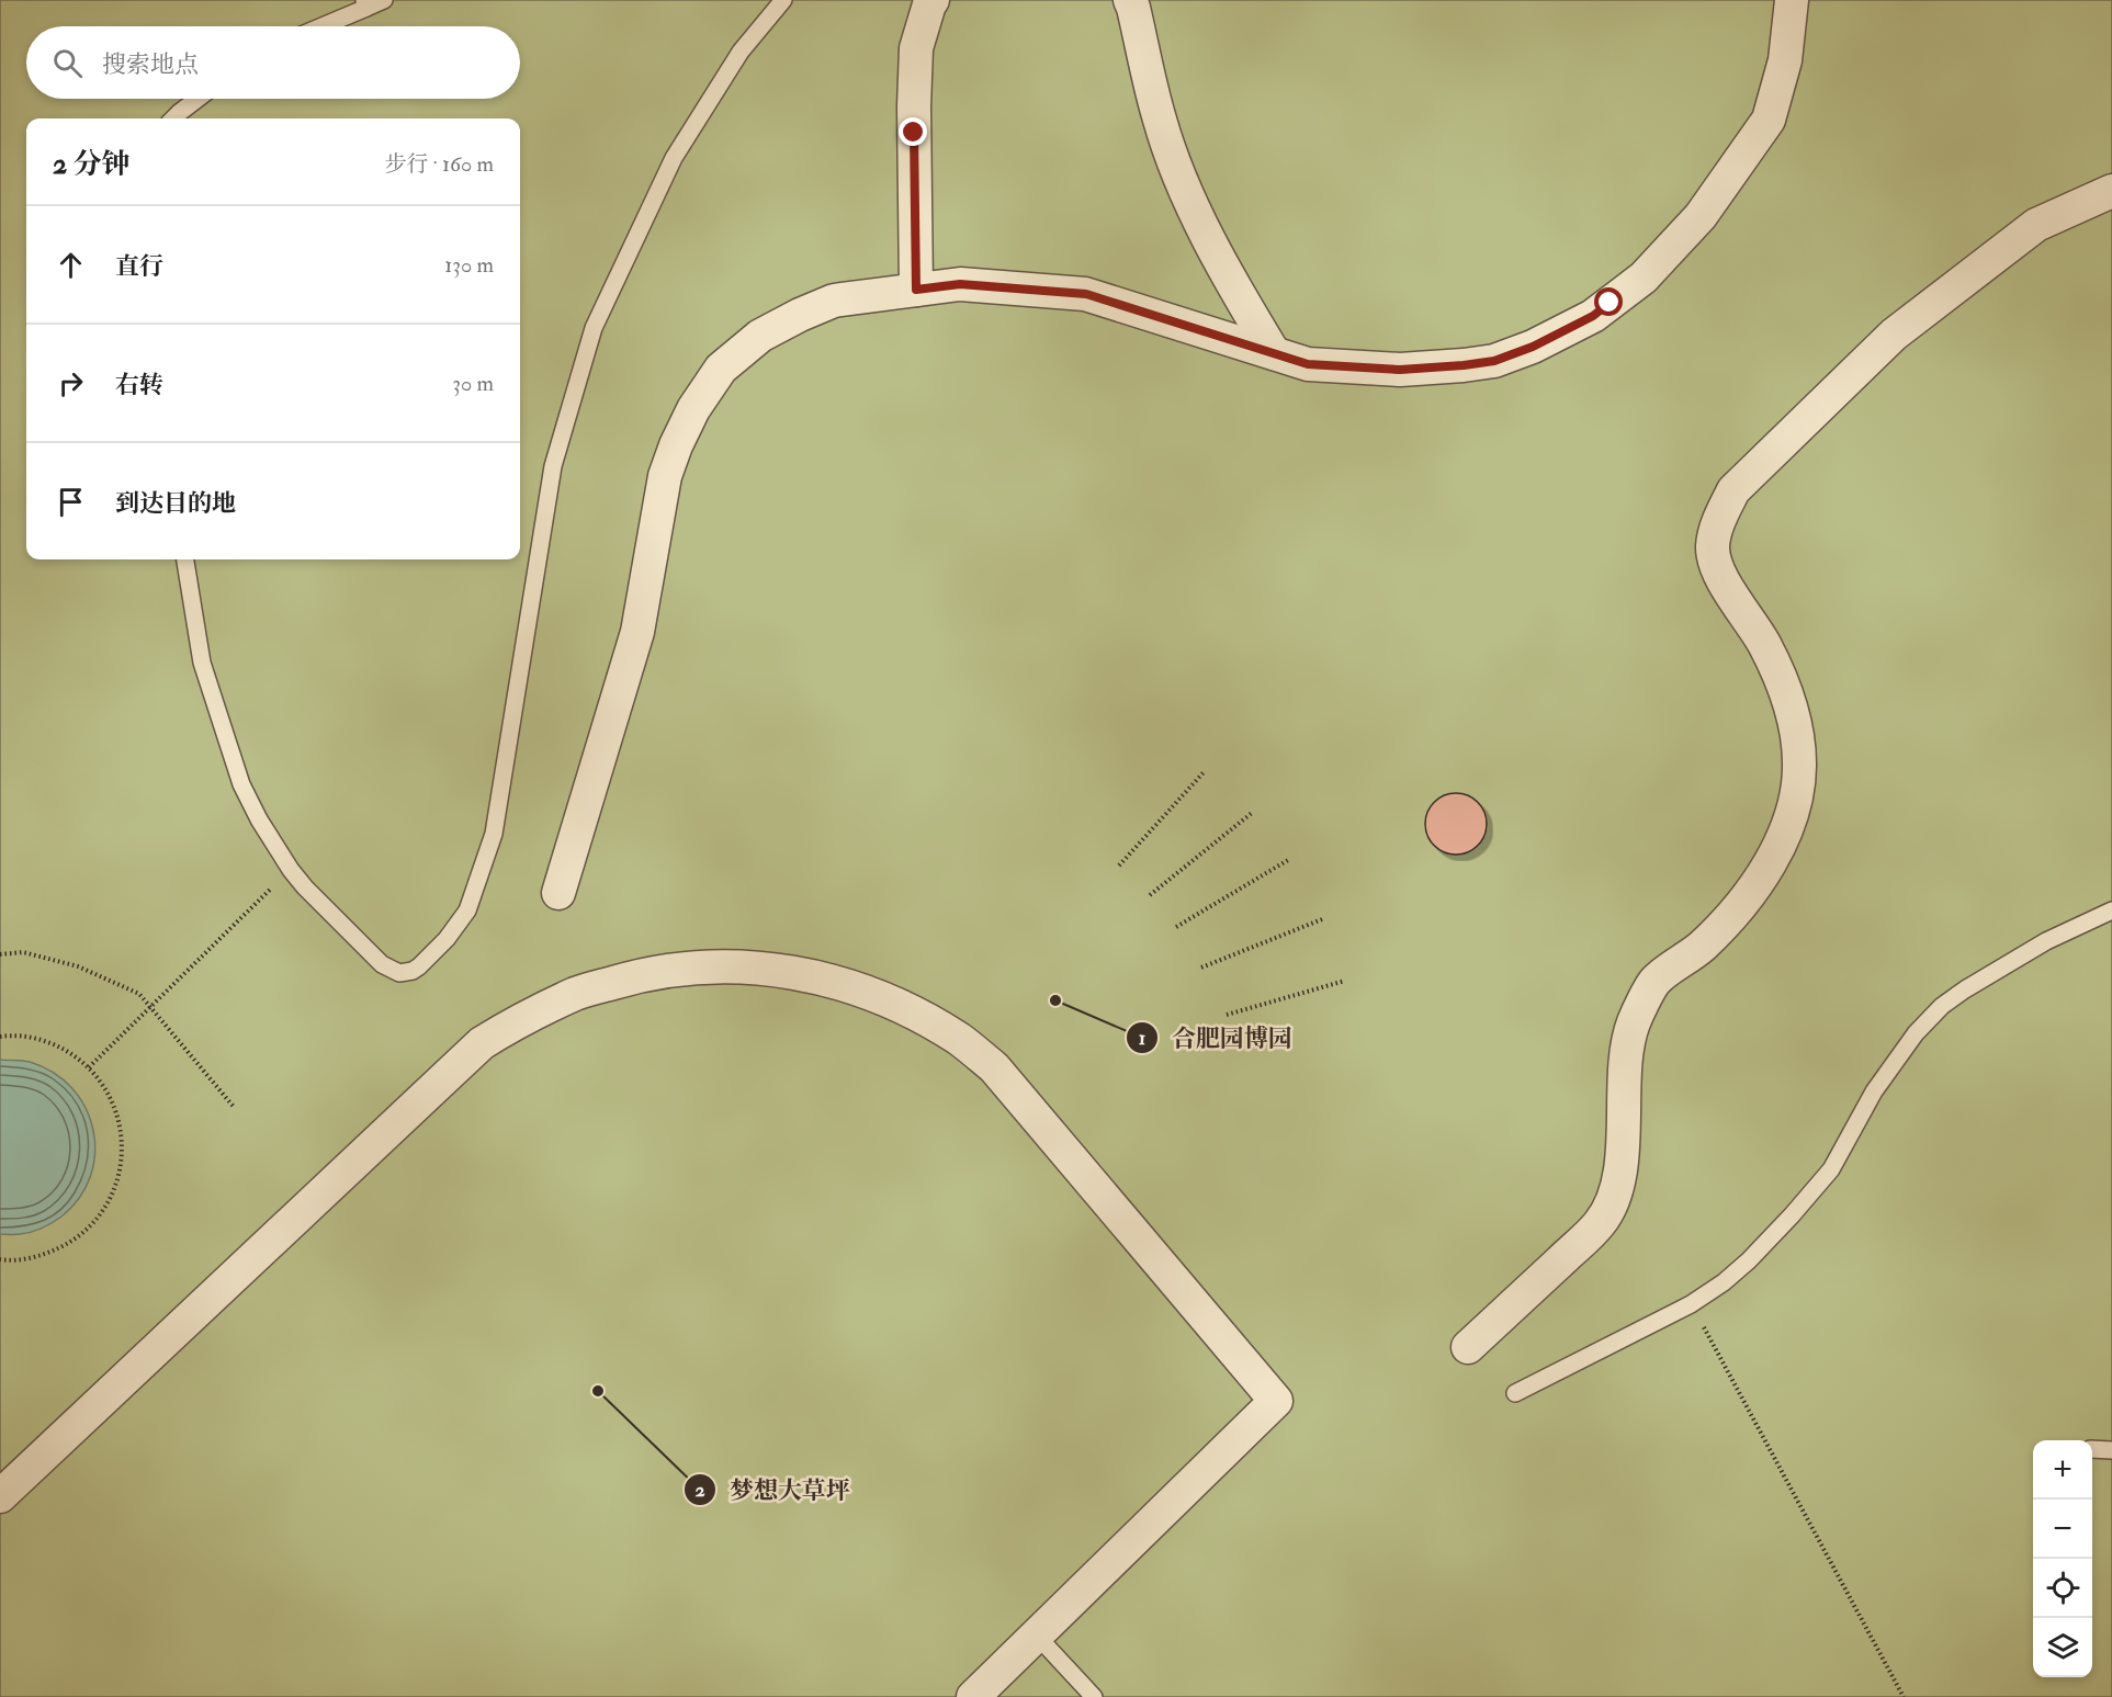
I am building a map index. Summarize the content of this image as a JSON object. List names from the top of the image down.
{
  "places": ["合肥园博园", "梦想大草坪"],
  "page": {
    "search": "搜索地点",
    "heading": ["2 分钟", "步行 · 160 m"],
    "list": [
      ["直行", "130 m"],
      ["右转", "30 m"],
      "到达目的地"
    ],
    "map_buttons": ["+", "−"]
  }
}
